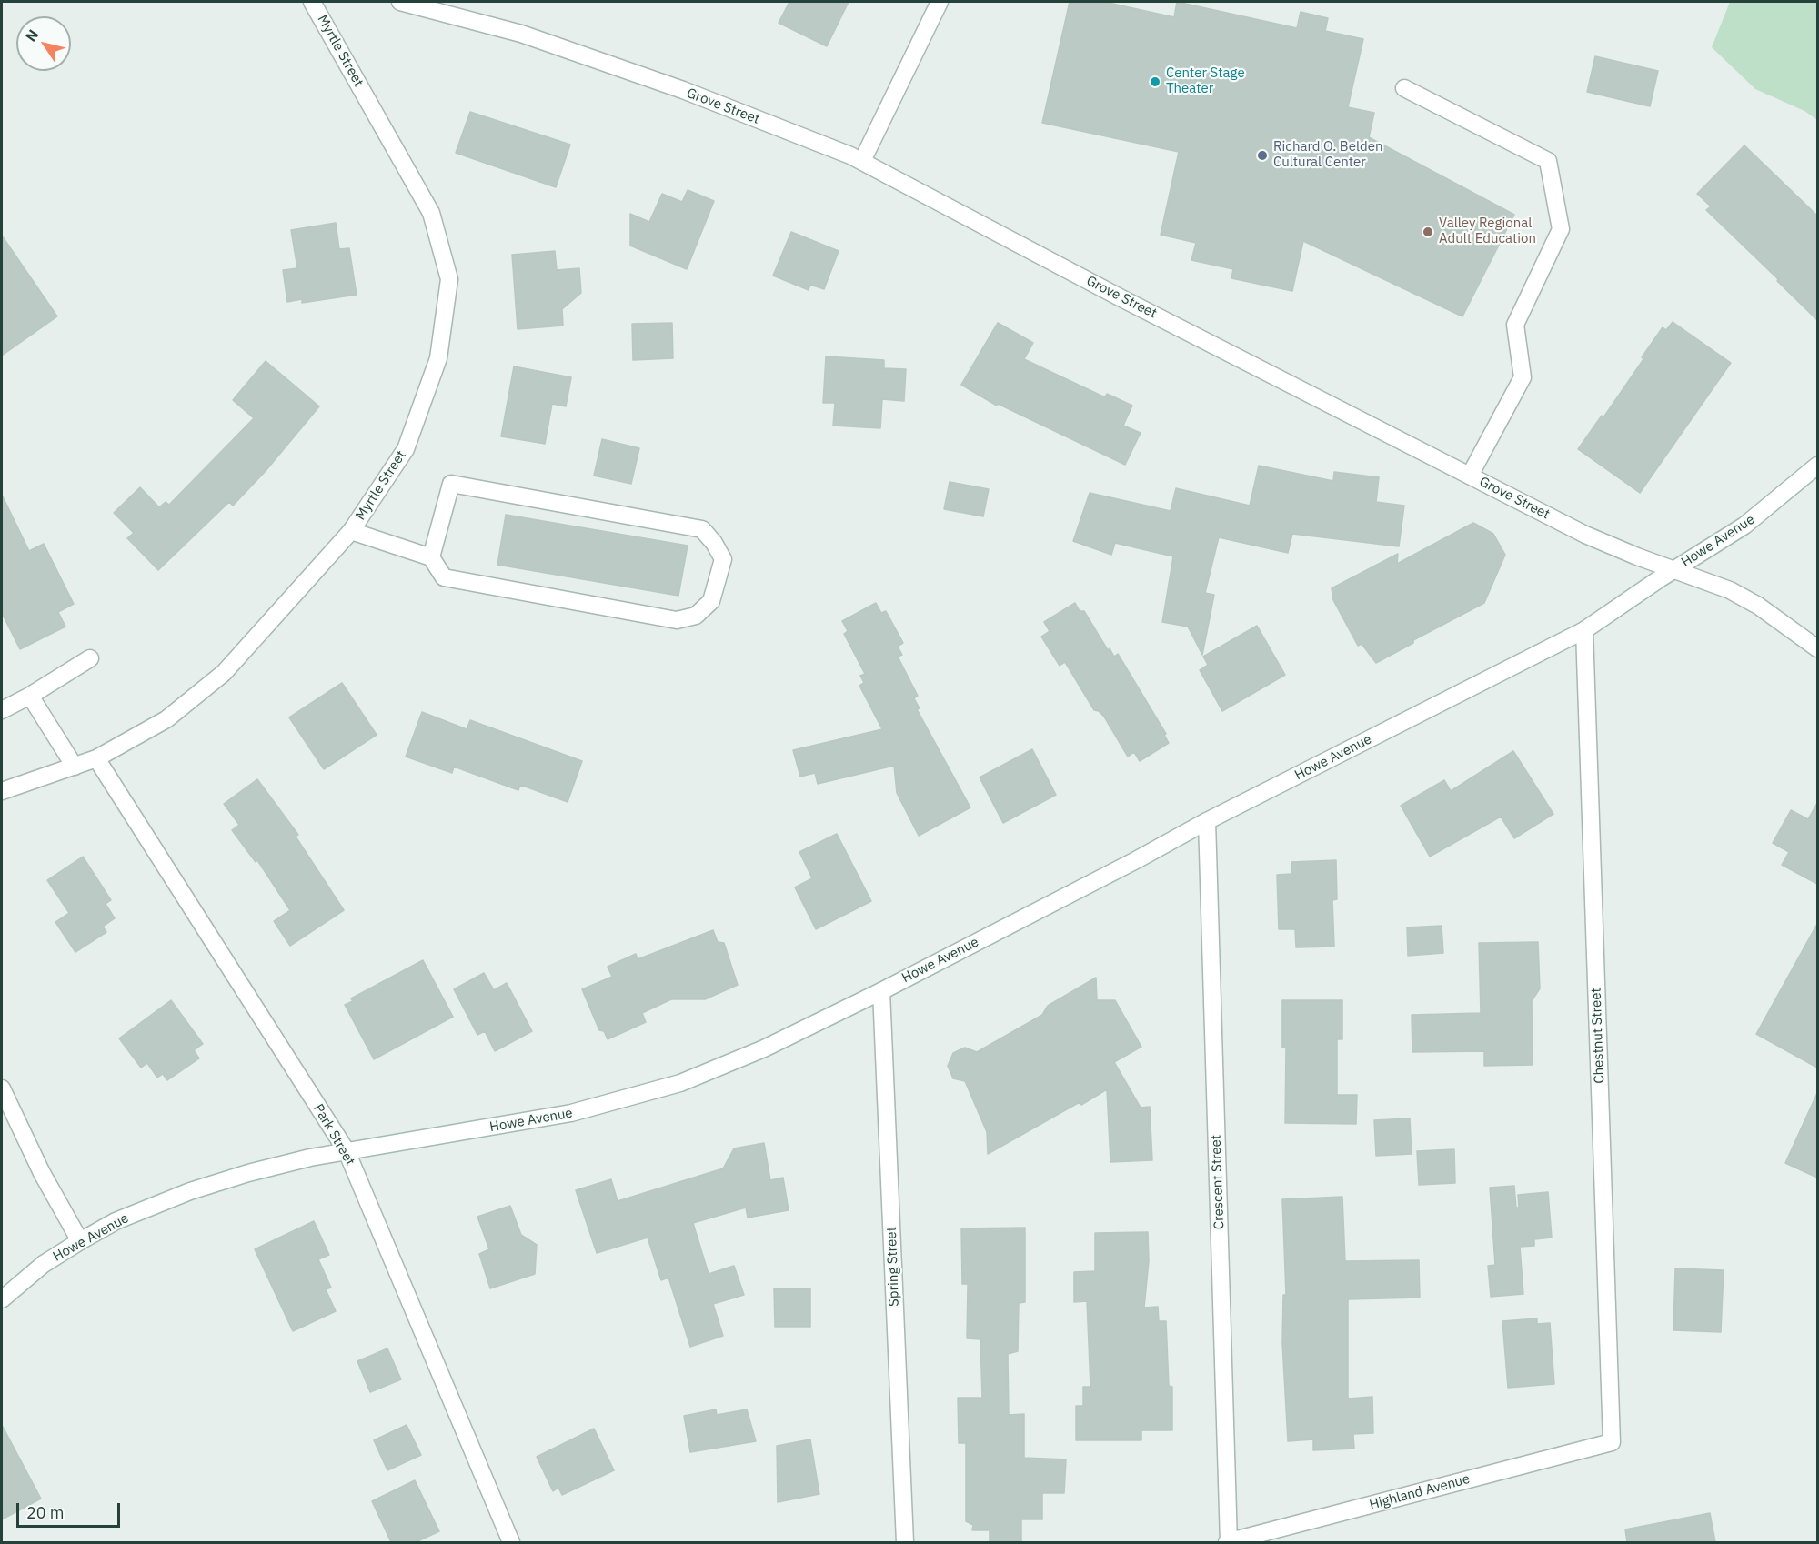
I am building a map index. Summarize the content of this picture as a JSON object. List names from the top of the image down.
{
  "streets": {
    "street": [
      "Myrtle Street",
      "Grove Street",
      "Howe Avenue",
      "Chestnut Street",
      "Park Street",
      "Crescent Street",
      "Spring Street",
      "Highland Avenue"
    ]
  },
  "crossings": [
    ["Myrtle Street", "Park Street"],
    ["Grove Street", "Howe Avenue"],
    ["Howe Avenue", "Chestnut Street"],
    ["Howe Avenue", "Park Street"],
    ["Howe Avenue", "Crescent Street"],
    ["Howe Avenue", "Spring Street"],
    ["Chestnut Street", "Highland Avenue"],
    ["Crescent Street", "Highland Avenue"]
  ],
  "places": ["Center Stage Theater", "Richard O. Belden Cultural Center", "Valley Regional Adult Education"],
  "scale_bar": "20 m",
  "north": "top left"
}
